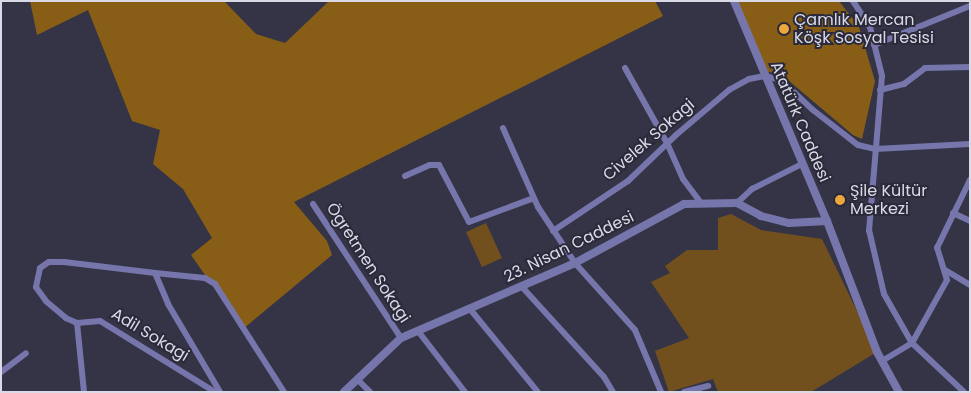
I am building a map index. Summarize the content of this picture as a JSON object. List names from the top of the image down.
{
  "streets": {
    "street": [
      "Atatürk Caddesi",
      "Civelek Sokagi",
      "23. Nisan Caddesi",
      "Ögretmen Sokagi",
      "Adil Sokagi"
    ]
  },
  "crossings": [
    ["Atatürk Caddesi", "Civelek Sokagi"],
    ["Atatürk Caddesi", "23. Nisan Caddesi"],
    ["23. Nisan Caddesi", "Ögretmen Sokagi"]
  ],
  "places": ["Çamlık Mercan Köşk Sosyal Tesisi", "Şile Kültür Merkezi"]
}
